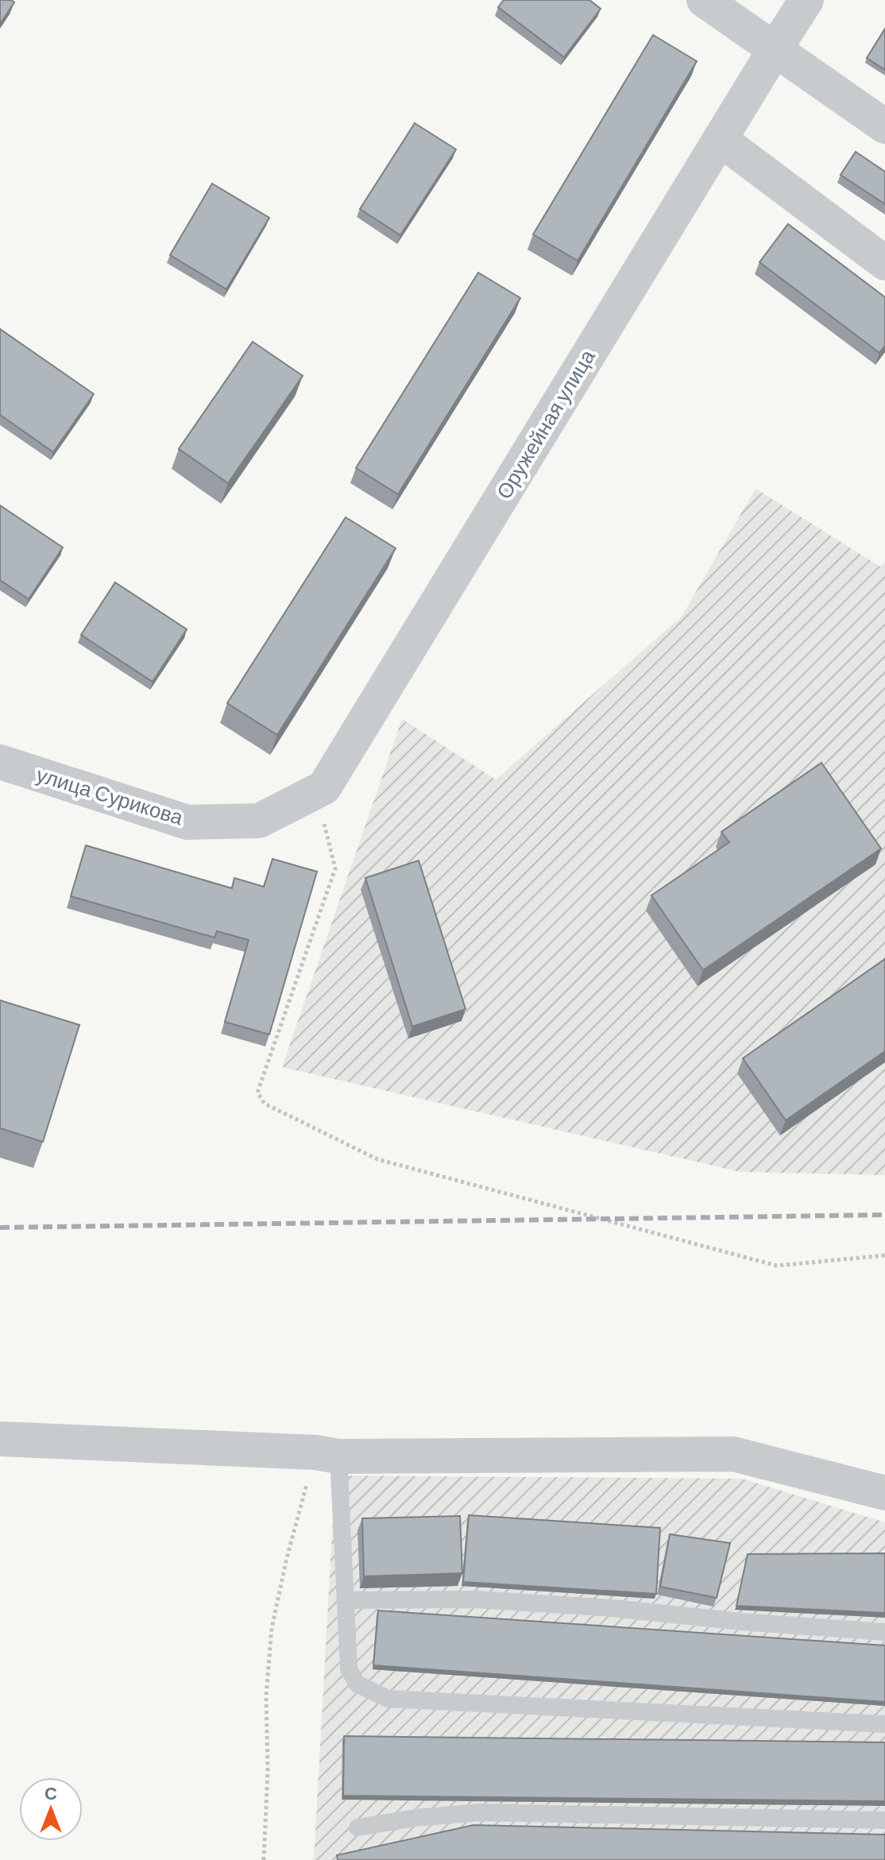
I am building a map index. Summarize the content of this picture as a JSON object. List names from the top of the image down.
{
  "streets": {
    "street": ["Оружейная улица", "улица Сурикова"]
  },
  "crossings": [
    ["Оружейная улица", "улица Сурикова"]
  ],
  "north": "top"
}
